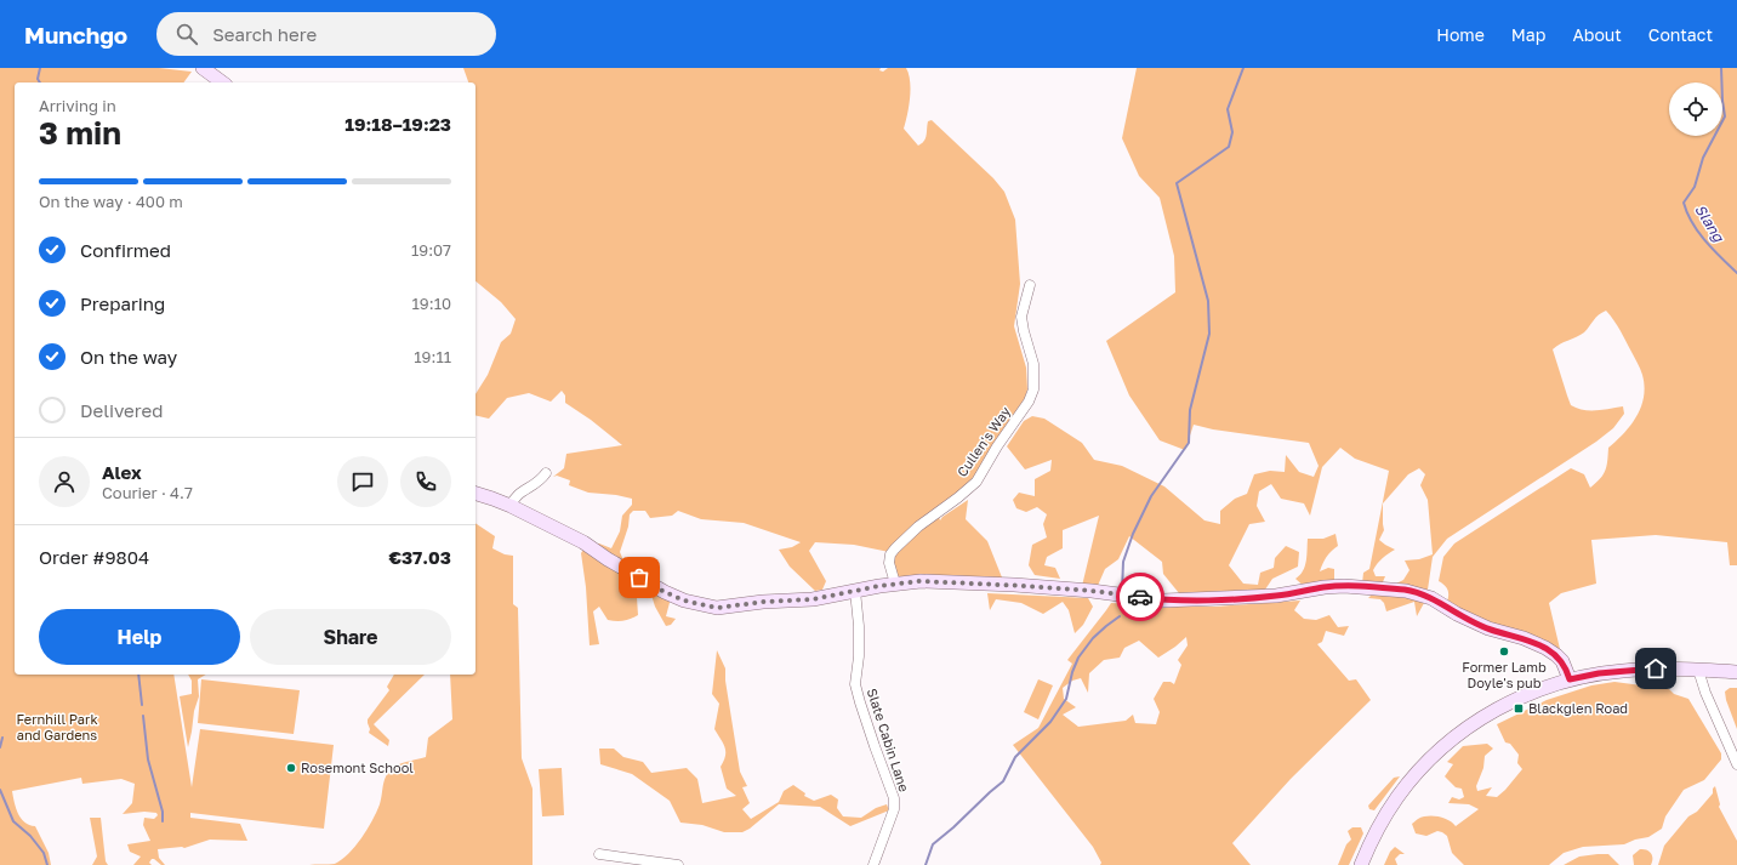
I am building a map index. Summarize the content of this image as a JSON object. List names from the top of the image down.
{
  "streets": {
    "street": ["Cullen's Way", "Slate Cabin Lane"]
  },
  "water": ["Slang"],
  "parks": ["Fernhill Park and Gardens"],
  "places": {
    "other": ["Former Lamb Doyle's pub", "Rosemont School"],
    "transit": ["Blackglen Road"]
  },
  "page": {
    "header": "Munchgo",
    "search": "Search here",
    "nav": [
      "Home",
      "Map",
      "About",
      "Contact"
    ],
    "heading": ["3 min", "Arriving in", "19:18–19:23"],
    "panel": [
      "Alex",
      "Courier · 4.7",
      "Order #9804",
      "€37.03"
    ],
    "bar": "On the way · 400 m",
    "list": [
      ["Confirmed", "19:07"],
      ["Preparing", "19:10"],
      ["On the way", "19:11"],
      "Delivered"
    ],
    "buttons": ["Help", "Share"]
  }
}
